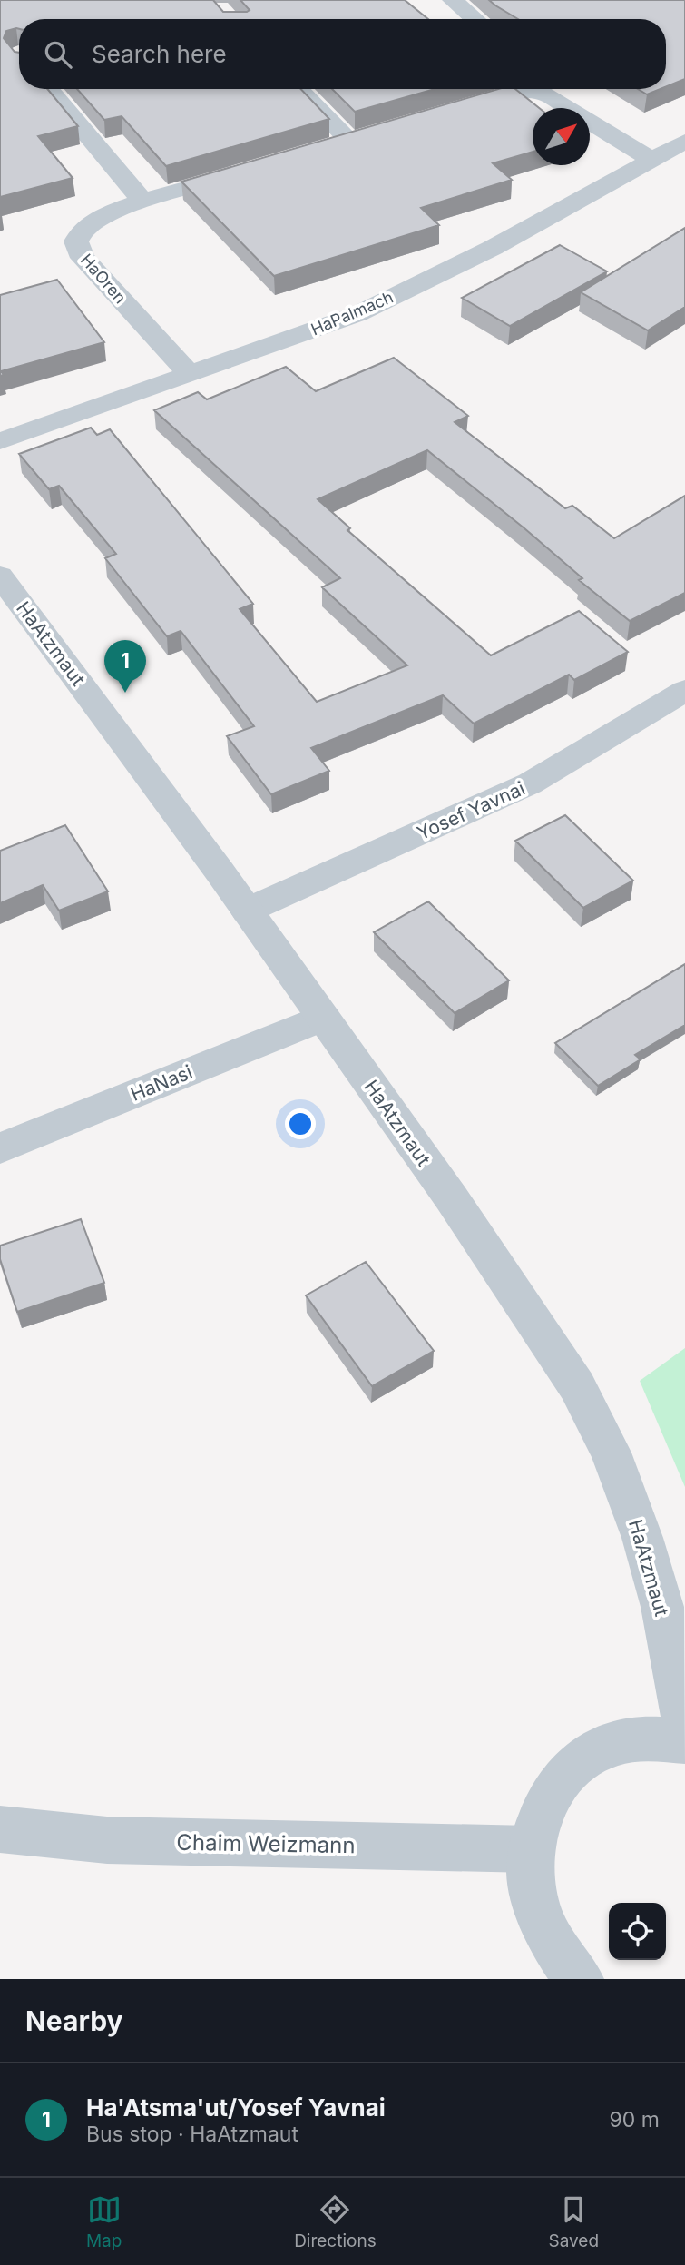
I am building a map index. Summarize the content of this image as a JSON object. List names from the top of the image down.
{
  "streets": {
    "street": [
      "HaOren",
      "HaPalmach",
      "HaAtzmaut",
      "Yosef Yavnai",
      "HaNasi",
      "Chaim Weizmann"
    ]
  },
  "crossings": [
    ["HaOren", "HaPalmach"],
    ["HaAtzmaut", "Yosef Yavnai"],
    ["HaAtzmaut", "HaNasi"]
  ],
  "north": "top right",
  "page": {
    "search": "Search here",
    "pins": "1",
    "heading": "Nearby",
    "list": [
      {
        "mark": "1",
        "name": "Ha'Atsma'ut/Yosef Yavnai",
        "note": "Bus stop · HaAtzmaut",
        "value": "90 m"
      }
    ],
    "nav": ["Map", "Directions", "Saved"]
  }
}
